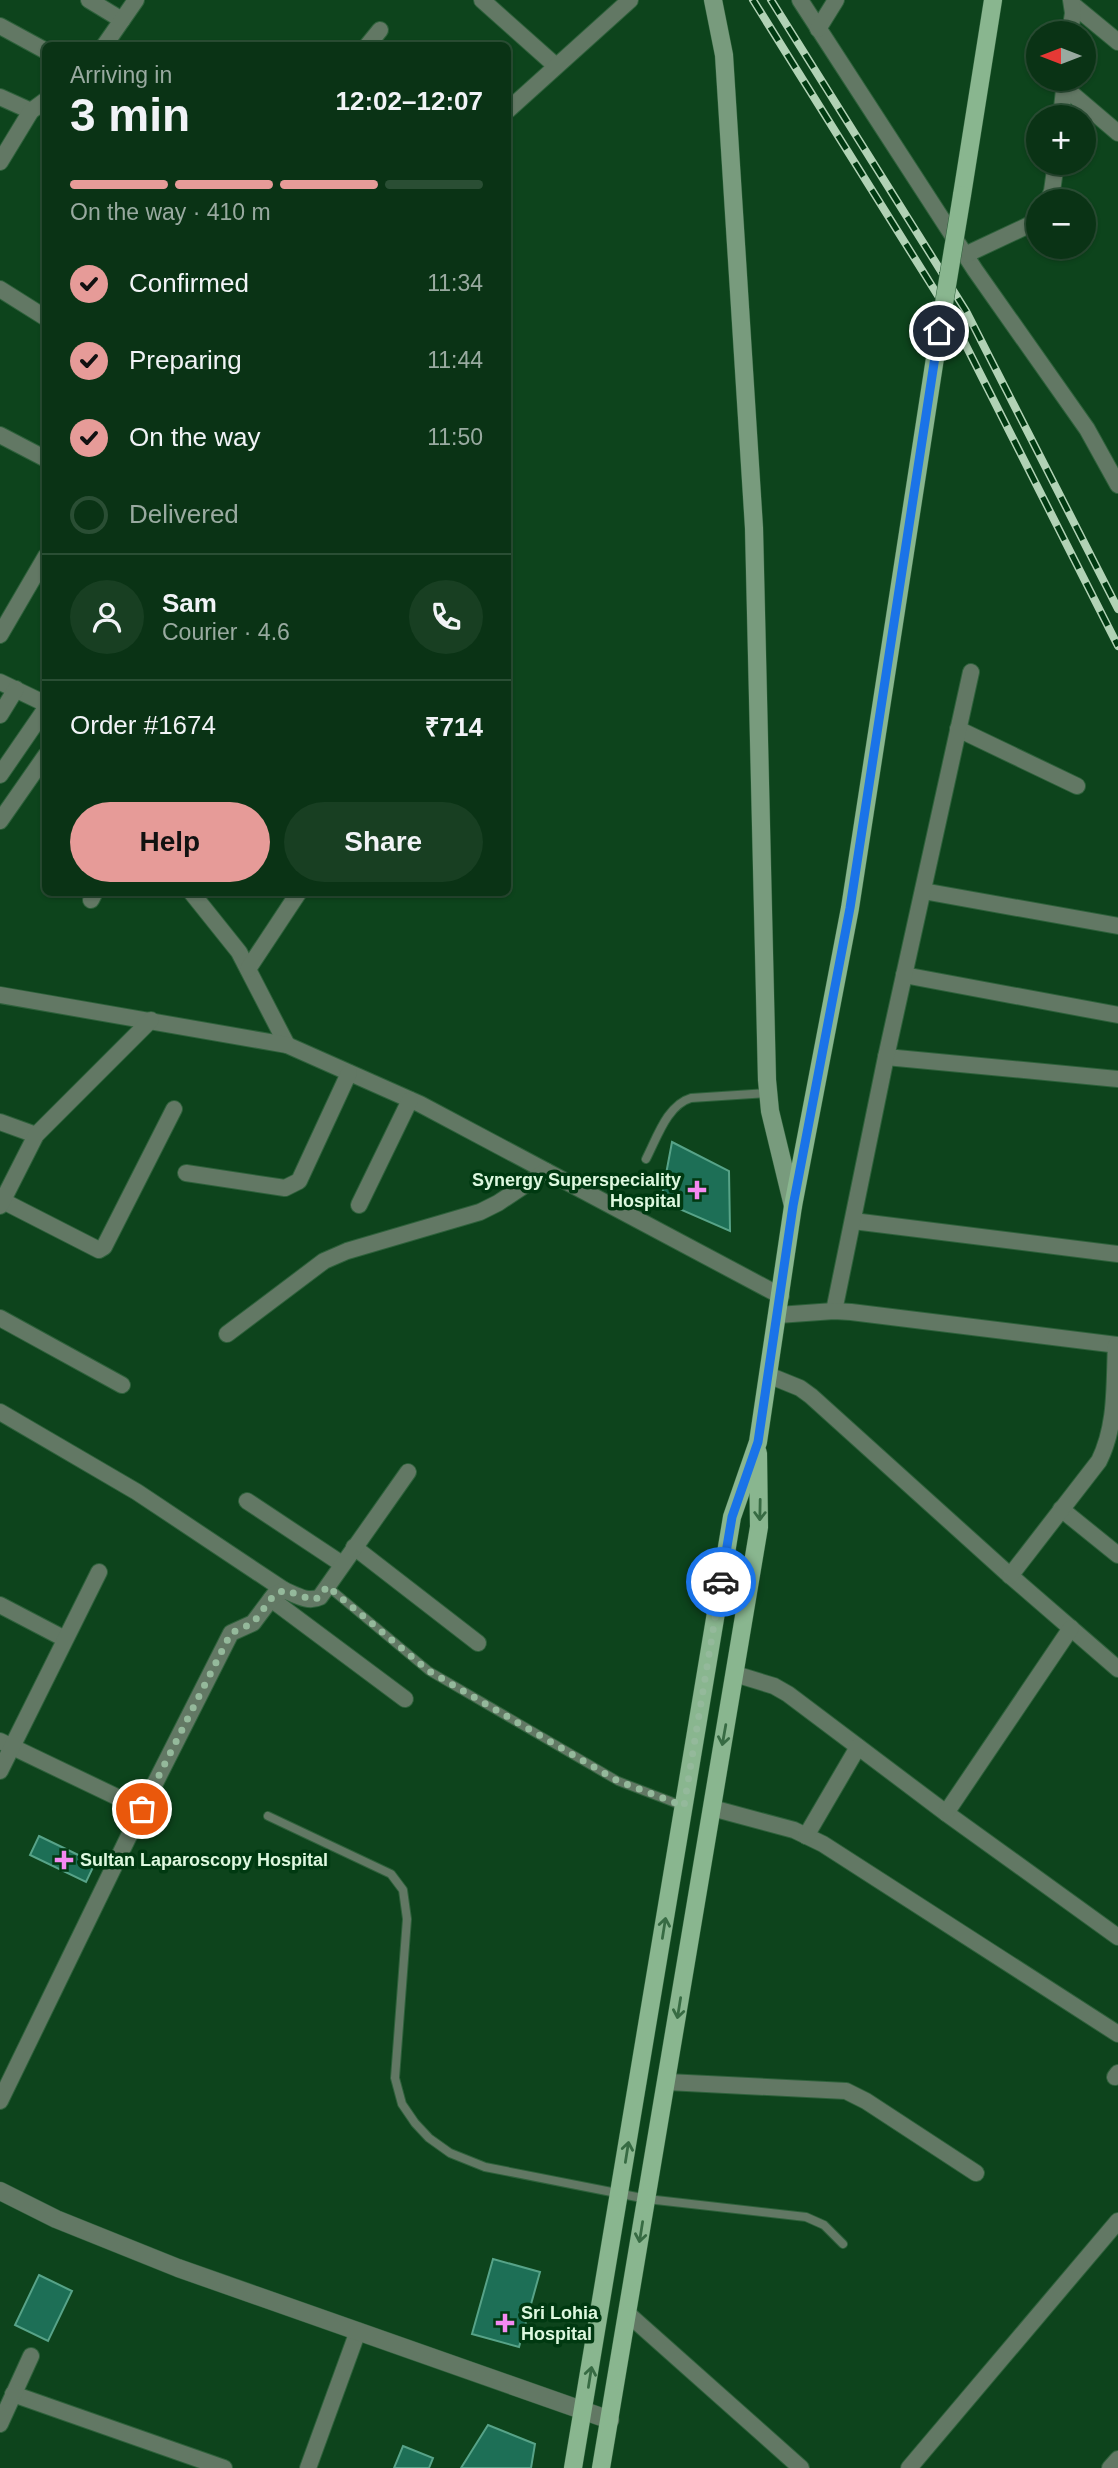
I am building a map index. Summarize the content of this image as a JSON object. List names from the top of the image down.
{
  "places": {
    "health": ["Synergy Superspeciality Hospital", "Sultan Laparoscopy Hospital", "Sri Lohia Hospital"]
  },
  "north": "left",
  "page": {
    "map_buttons": ["+", "−"],
    "heading": ["3 min", "Arriving in", "12:02–12:07"],
    "panel": [
      "Sam",
      "Courier · 4.6",
      "Order #1674",
      "₹714"
    ],
    "bar": "On the way · 410 m",
    "list": [
      ["Confirmed", "11:34"],
      ["Preparing", "11:44"],
      ["On the way", "11:50"],
      "Delivered"
    ],
    "buttons": ["Help", "Share"]
  }
}
